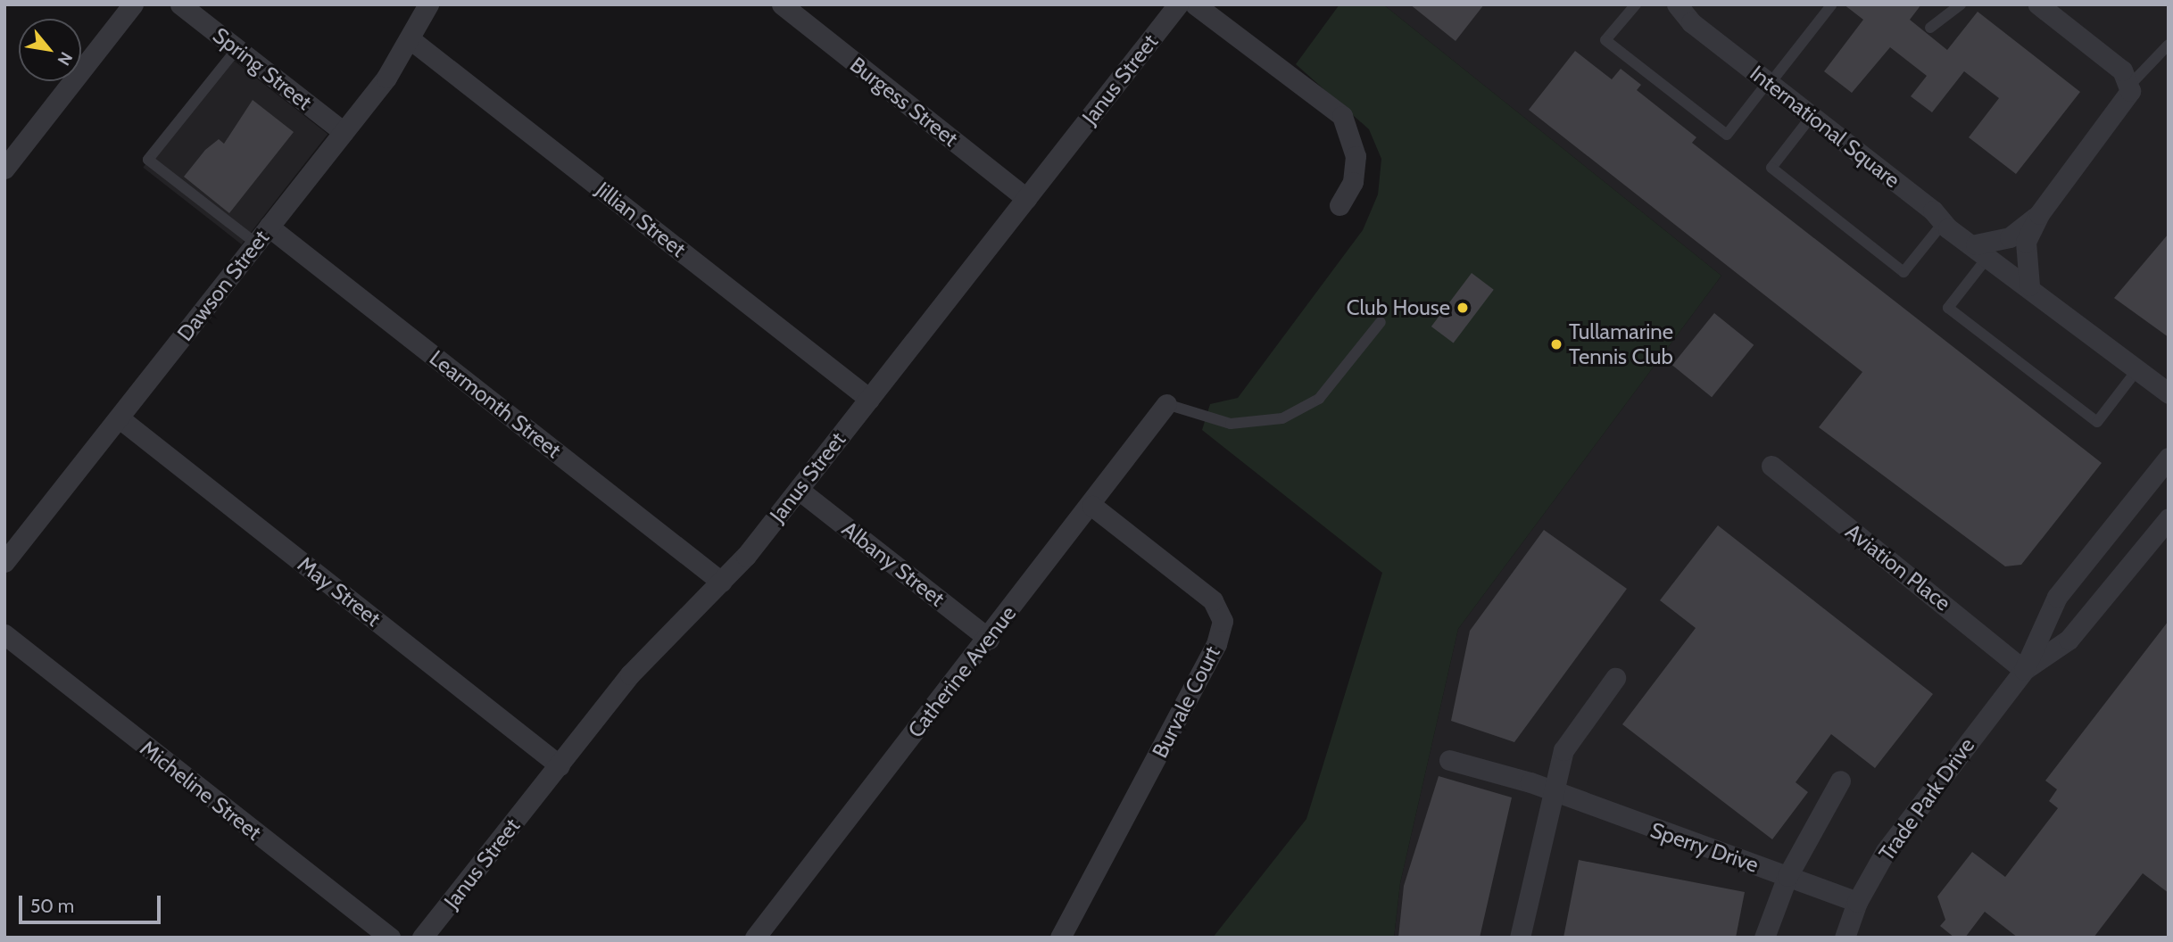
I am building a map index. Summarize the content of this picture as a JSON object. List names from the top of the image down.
{
  "streets": {
    "street": [
      "Spring Street",
      "Janus Street",
      "Burgess Street",
      "International Square",
      "Jillian Street",
      "Dawson Street",
      "Learmonth Street",
      "Albany Street",
      "Aviation Place",
      "May Street",
      "Catherine Avenue",
      "Burvale Court",
      "Micheline Street",
      "Trade Park Drive",
      "Sperry Drive"
    ]
  },
  "crossings": [
    ["Spring Street", "Dawson Street"],
    ["Janus Street", "Burgess Street"],
    ["Janus Street", "Jillian Street"],
    ["Janus Street", "Learmonth Street"],
    ["Janus Street", "Albany Street"],
    ["Janus Street", "May Street"],
    ["Jillian Street", "Dawson Street"],
    ["Dawson Street", "Learmonth Street"],
    ["Dawson Street", "May Street"],
    ["Albany Street", "Catherine Avenue"],
    ["Aviation Place", "Trade Park Drive"],
    ["Catherine Avenue", "Burvale Court"],
    ["Trade Park Drive", "Sperry Drive"]
  ],
  "places": ["Club House", "Tullamarine Tennis Club"],
  "scale_bar": "50 m",
  "north": "bottom right"
}
